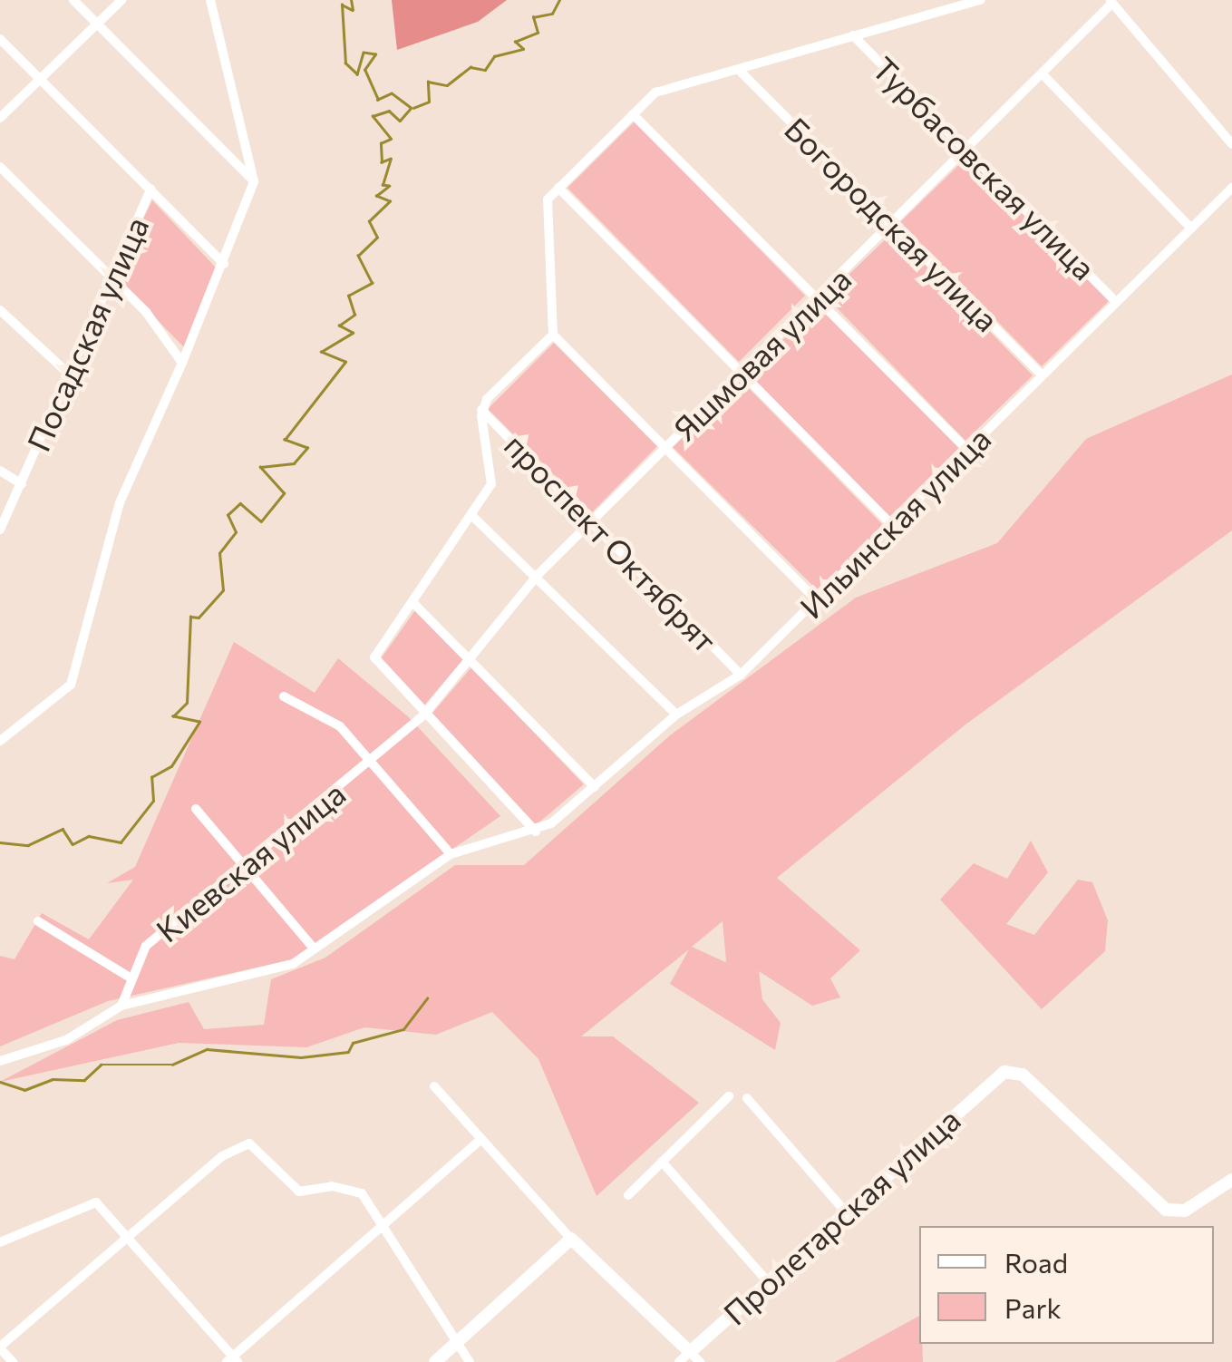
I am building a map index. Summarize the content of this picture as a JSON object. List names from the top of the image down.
{
  "streets": {
    "street": [
      "Турбасовская улица",
      "Богородская улица",
      "Посадская улица",
      "Яшмовая улица",
      "Ильинская улица",
      "проспект Октябрят",
      "Киевская улица",
      "Пролетарская улица"
    ]
  },
  "crossings": [
    ["Турбасовская улица", "Яшмовая улица"],
    ["Турбасовская улица", "Ильинская улица"],
    ["Богородская улица", "Яшмовая улица"],
    ["Богородская улица", "Ильинская улица"],
    ["Яшмовая улица", "проспект Октябрят"],
    ["Яшмовая улица", "Киевская улица"],
    ["Ильинская улица", "проспект Октябрят"]
  ],
  "legend": ["Road", "Park"]
}
